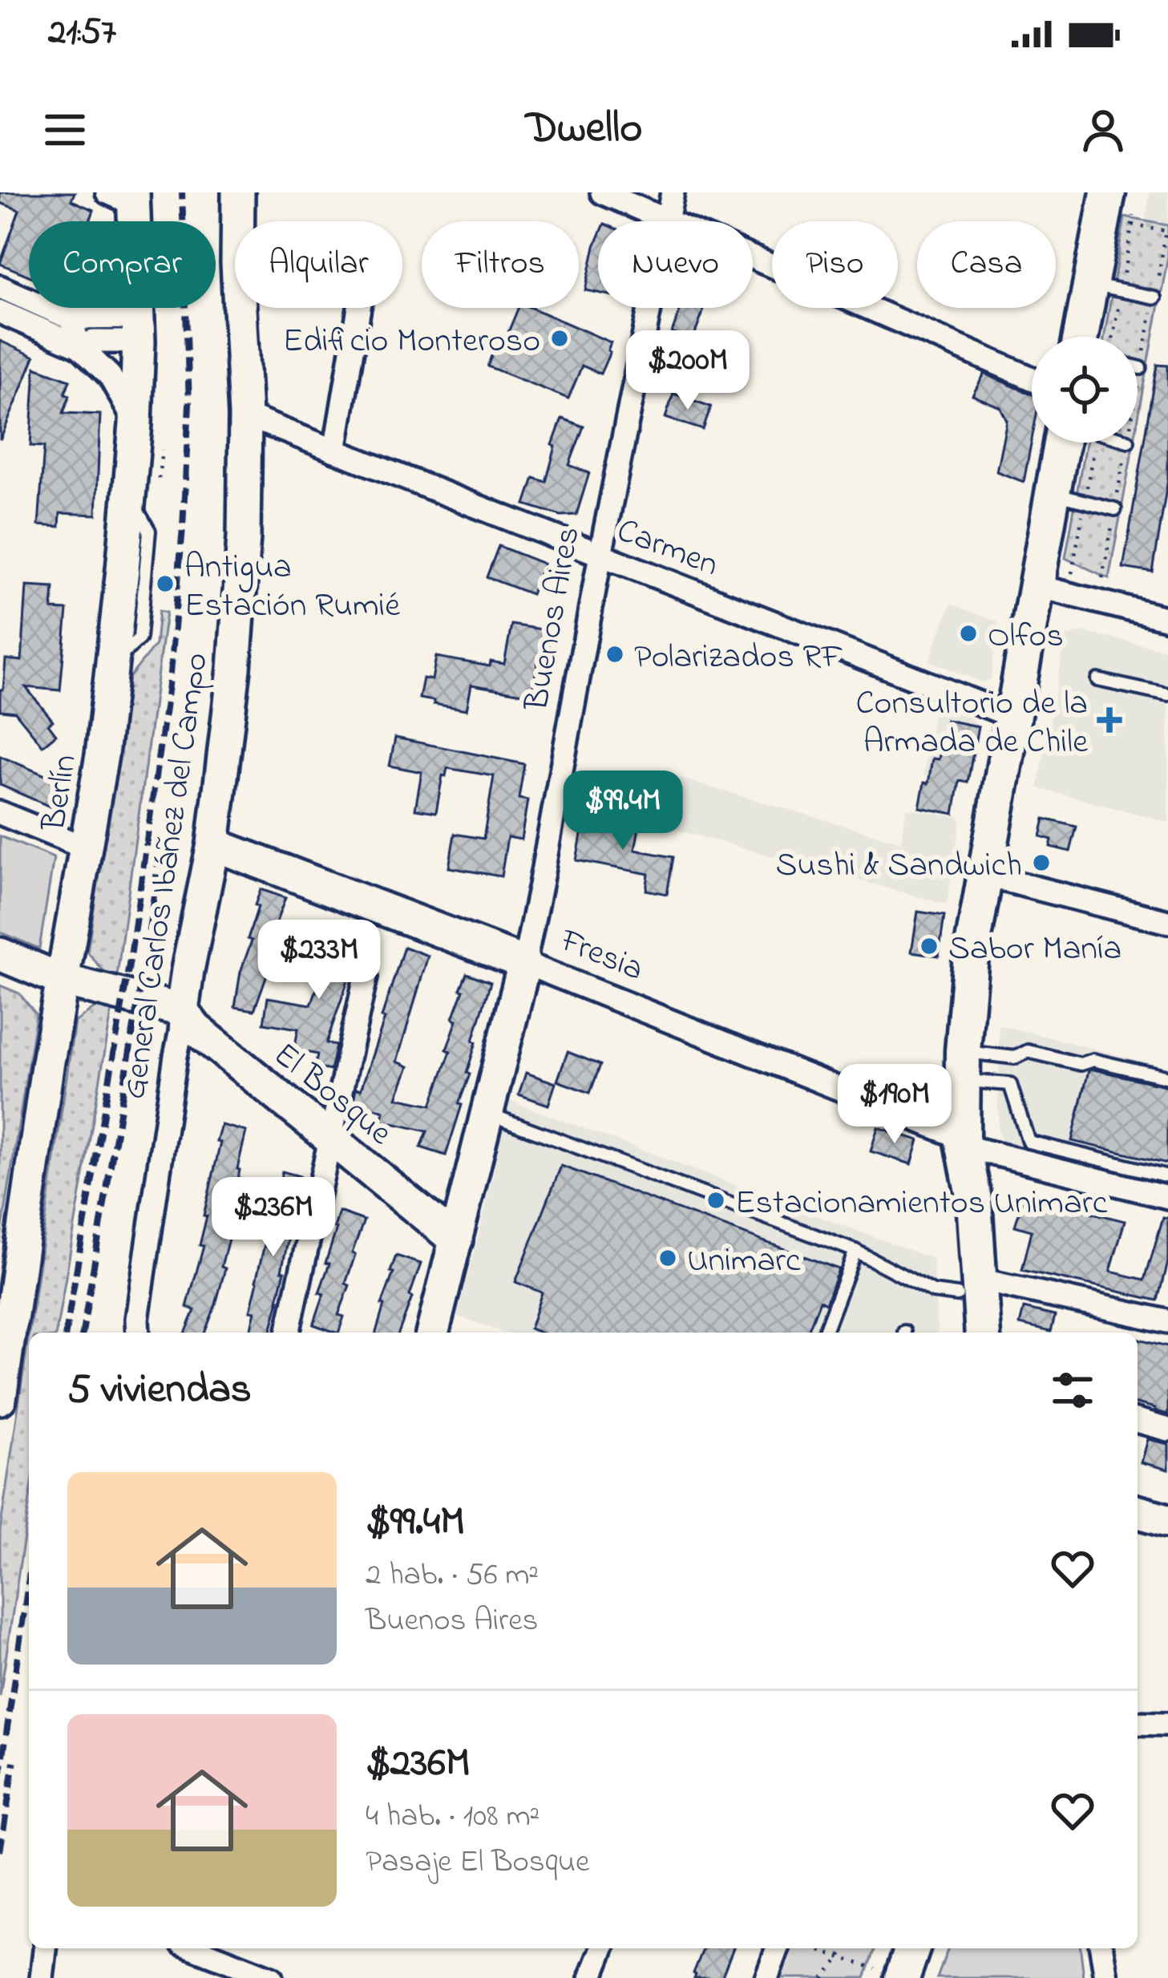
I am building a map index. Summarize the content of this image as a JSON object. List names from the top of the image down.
{
  "streets": {
    "main road": [
      "Buenos Aires",
      "Berlín",
      "General Carlos Ibáñez del Campo",
      "Fresia",
      "El Bosque"
    ],
    "street": ["Carmen"]
  },
  "crossings": [
    ["Carmen", "Buenos Aires"],
    ["Carmen", "General Carlos Ibáñez del Campo"],
    ["Buenos Aires", "Fresia"],
    ["Buenos Aires", "El Bosque"],
    ["General Carlos Ibáñez del Campo", "Fresia"],
    ["General Carlos Ibáñez del Campo", "El Bosque"]
  ],
  "places": {
    "other": [
      "Edificio Monteroso",
      "Antigua Estación Rumié",
      "Olfos",
      "Polarizados RF",
      "Sushi & Sandwich",
      "Sabor Manía",
      "Estacionamientos Unimarc",
      "Unimarc"
    ],
    "health": ["Consultorio de la Armada de Chile"]
  },
  "page": {
    "status": "21:57",
    "header": "Dwello",
    "chip": [
      "Comprar",
      "Alquilar",
      "Filtros",
      "Nuevo",
      "Piso",
      "Casa"
    ],
    "price": [
      "$200M",
      "$99.4M",
      "$233M",
      "$190M",
      "$236M"
    ],
    "heading": "5 viviendas",
    "list": [
      {
        "name": "$99.4M",
        "note": "2 hab. · 56 m² · Buenos Aires"
      },
      {
        "name": "$236M",
        "note": "4 hab. · 108 m² · Pasaje El Bosque"
      }
    ]
  }
}
